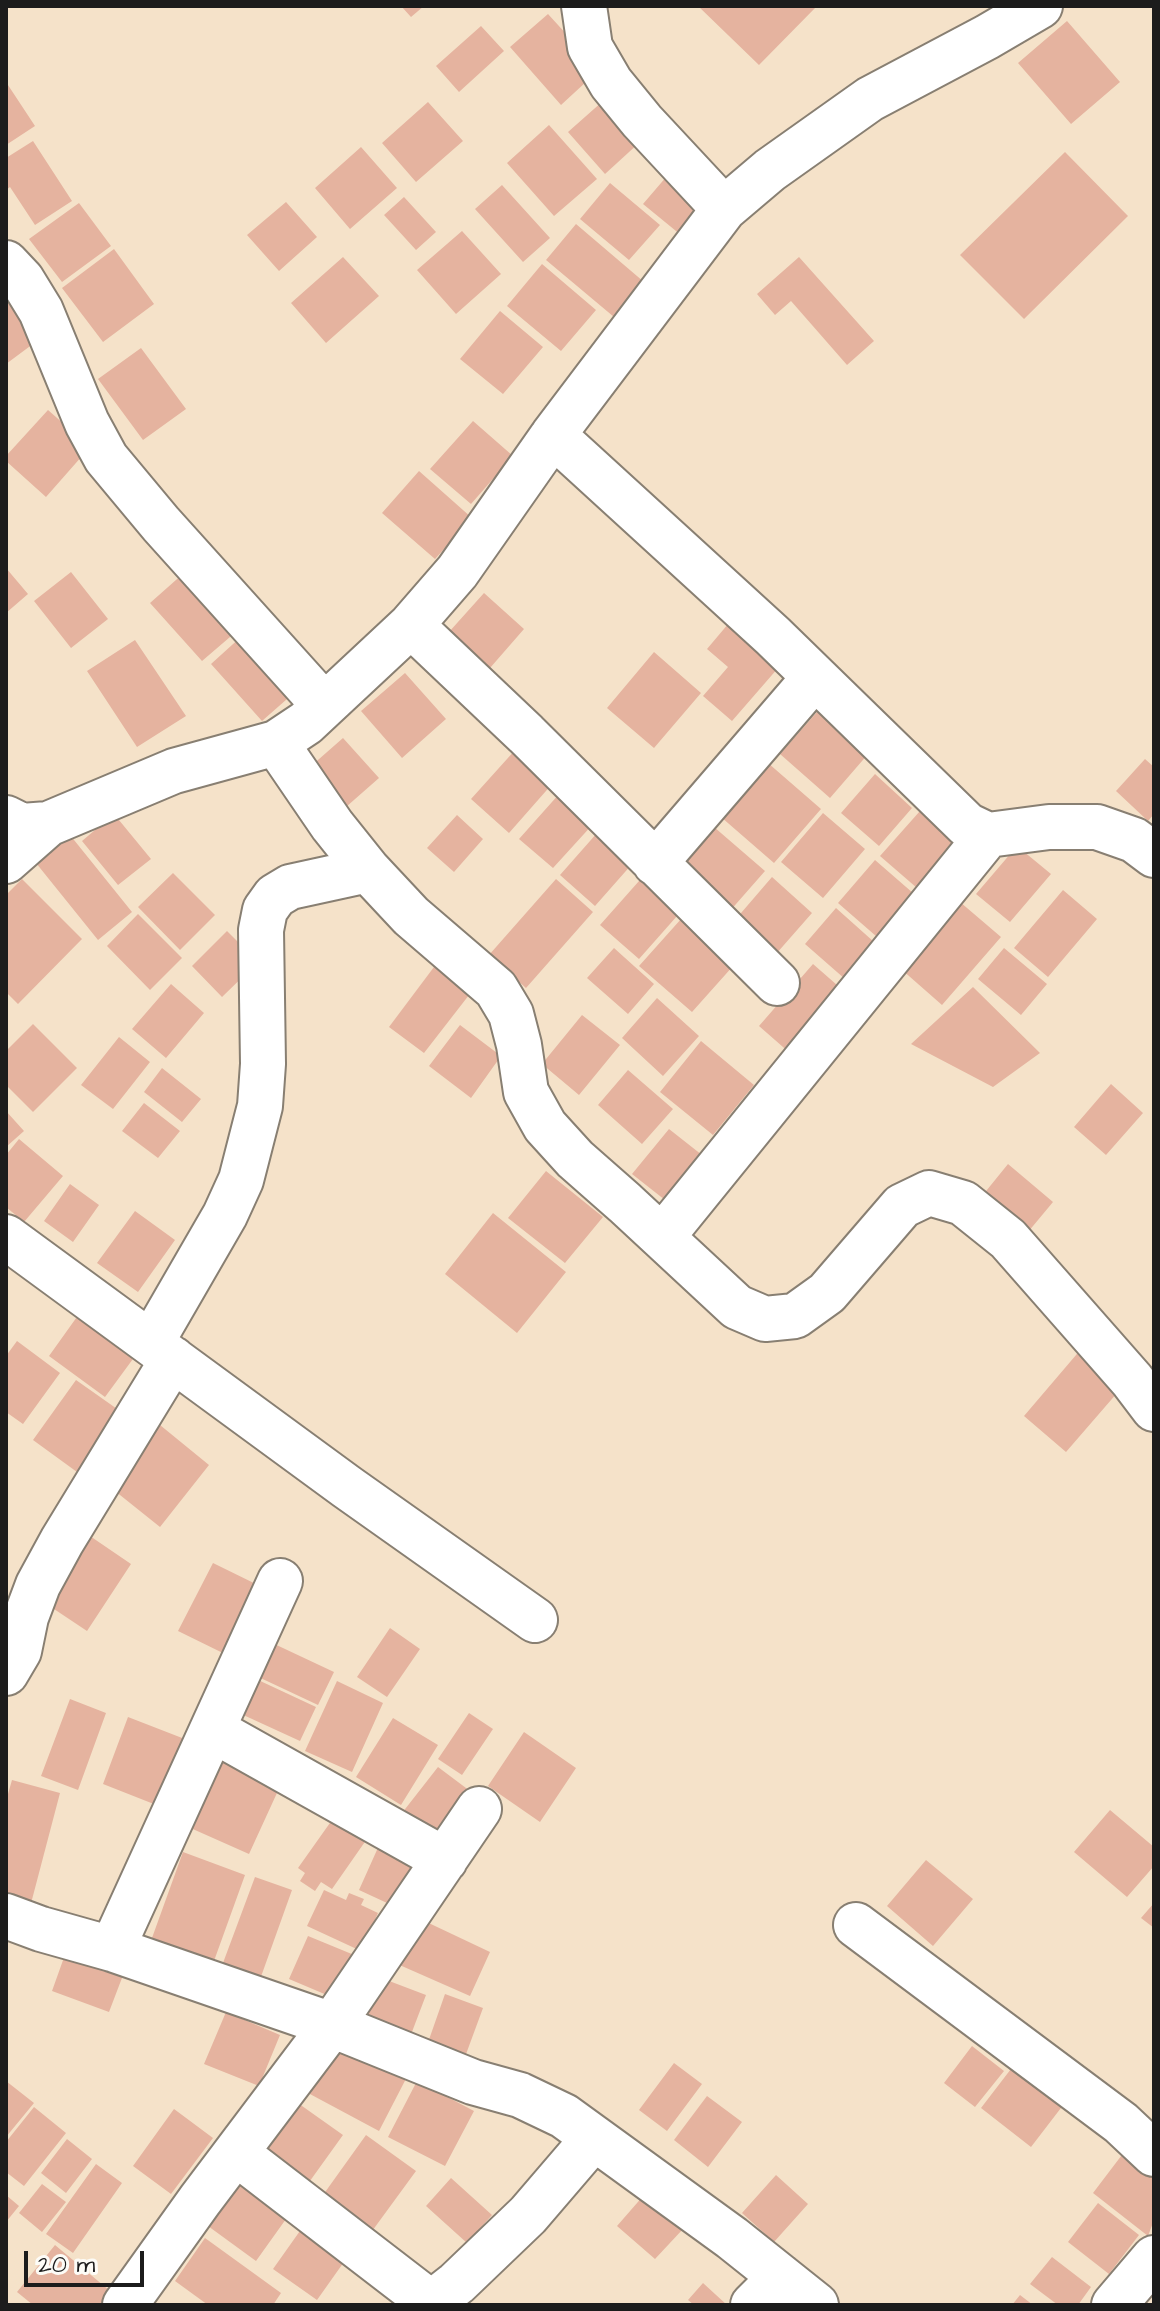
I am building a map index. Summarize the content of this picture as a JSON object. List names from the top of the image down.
{
  "scale_bar": "20 m"
}
